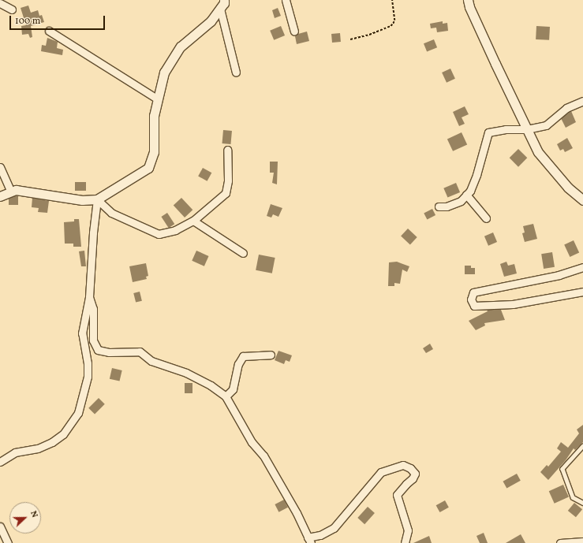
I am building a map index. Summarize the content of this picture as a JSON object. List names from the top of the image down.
{
  "scale_bar": "100 m",
  "north": "right"
}
